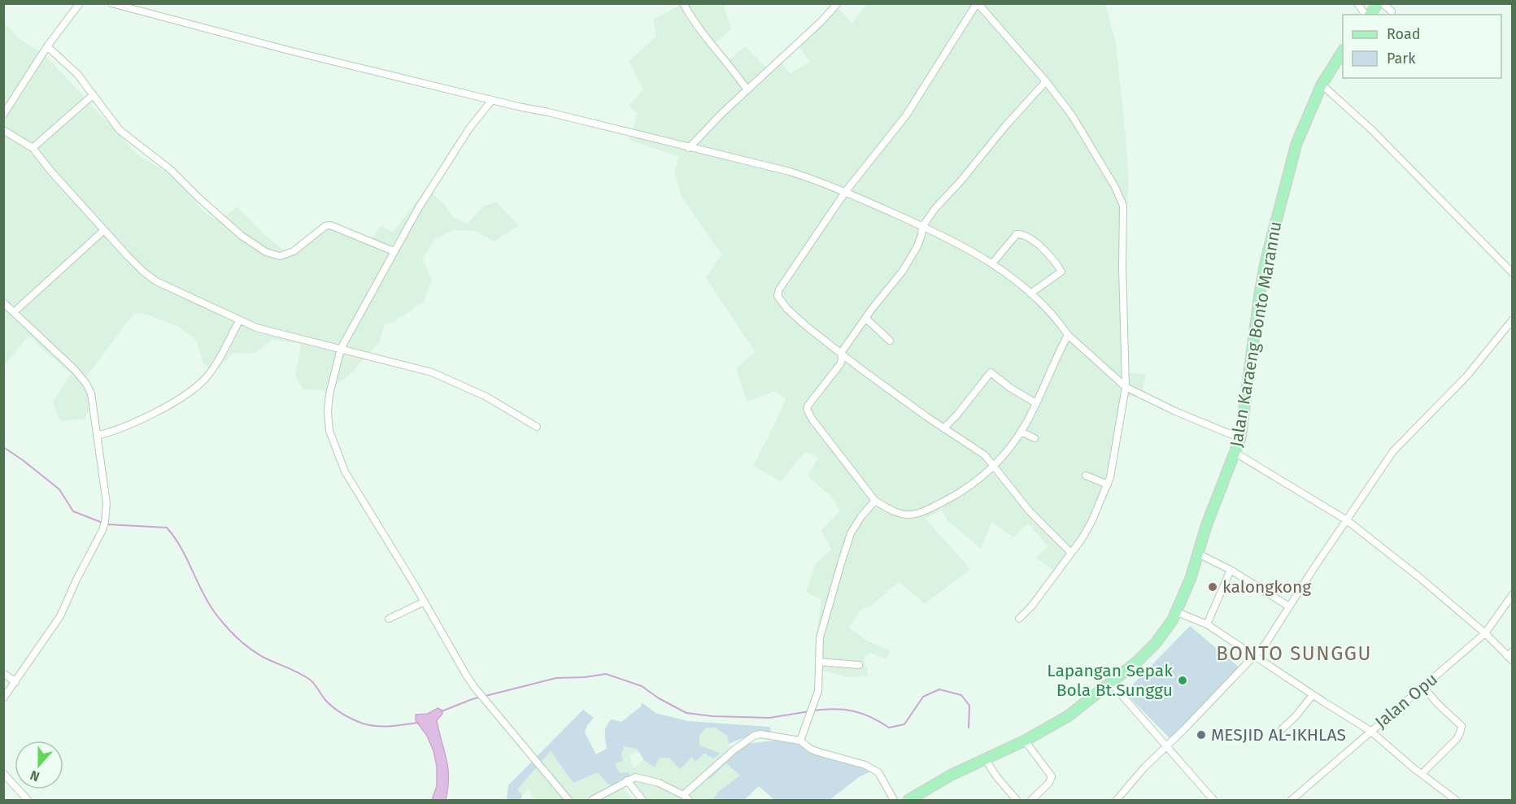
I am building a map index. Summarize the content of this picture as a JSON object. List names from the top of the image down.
{
  "streets": {
    "main road": ["Jalan Karaeng Bonto Marannu"],
    "street": ["Jalan Opu"]
  },
  "districts": ["BONTO SUNGGU"],
  "places": ["kalongkong", "Lapangan Sepak Bola Bt.Sunggu", "MESJID AL-IKHLAS"],
  "legend": ["Road", "Park"],
  "north": "bottom"
}
